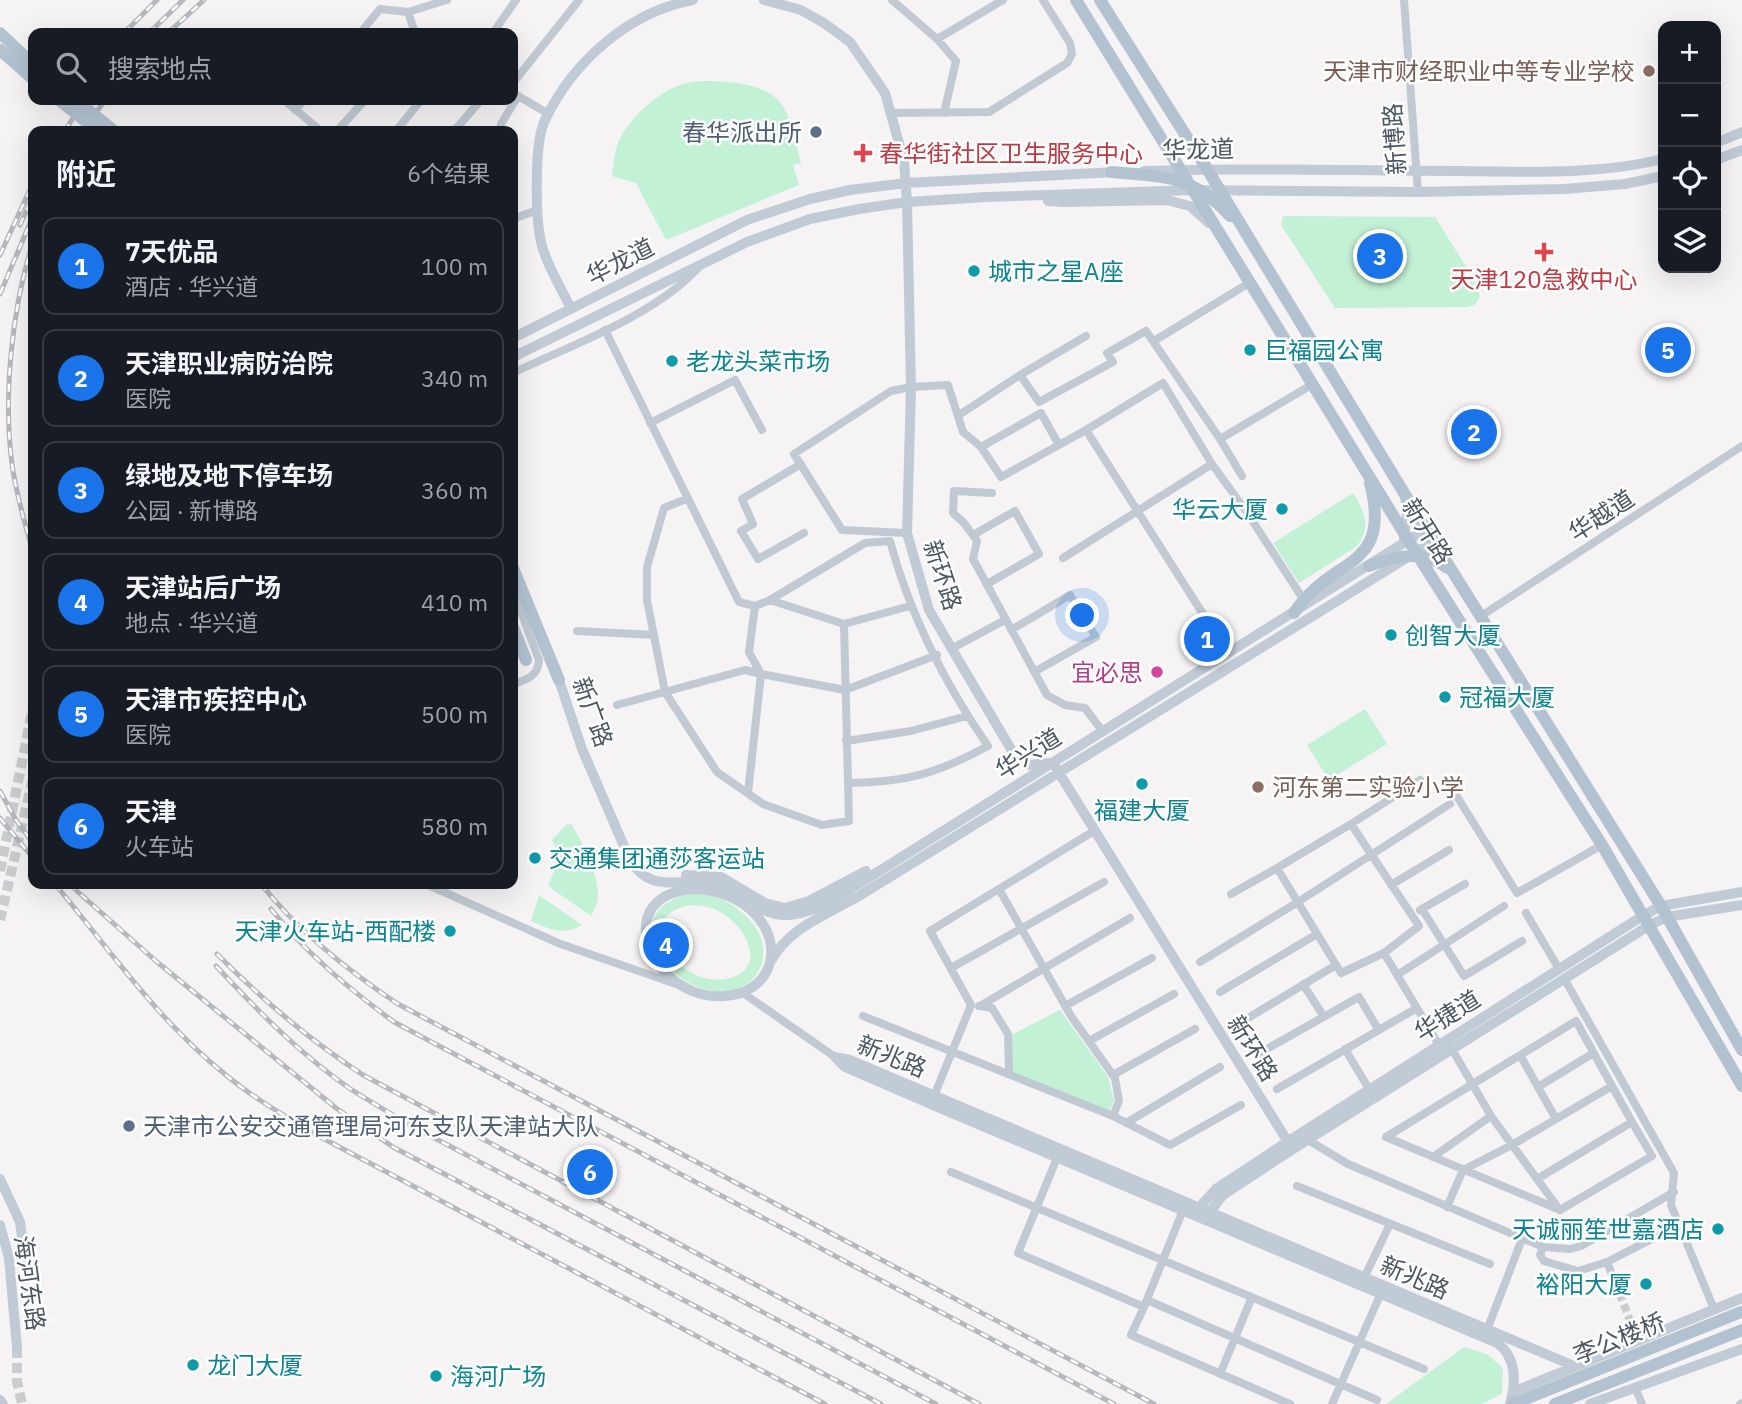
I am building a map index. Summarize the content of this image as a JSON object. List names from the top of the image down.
{
  "streets": {
    "main road": ["新开路", "新广路", "李公楼桥"],
    "street": [
      "新博路",
      "华龙道",
      "华越道",
      "新环路",
      "华兴道",
      "华捷道",
      "新兆路",
      "海河东路"
    ]
  },
  "crossings": [
    ["新博路", "华龙道"],
    ["华龙道", "新开路"],
    ["华龙道", "新环路"],
    ["华越道", "新开路"],
    ["新开路", "华捷道"],
    ["新环路", "华兴道"],
    ["新环路", "华捷道"],
    ["新广路", "华兴道"],
    ["华捷道", "新兆路"],
    ["新兆路", "李公楼桥"]
  ],
  "places": {
    "other": [
      "天津市财经职业中等专业学校",
      "春华派出所",
      "城市之星A座",
      "巨福园公寓",
      "老龙头菜市场",
      "华云大厦",
      "创智大厦",
      "宜必思",
      "冠福大厦",
      "福建大厦",
      "河东第二实验小学",
      "交通集团通莎客运站",
      "天津火车站-西配楼",
      "天津市公安交通管理局河东支队天津站大队",
      "天诚丽笙世嘉酒店",
      "裕阳大厦",
      "龙门大厦",
      "海河广场"
    ],
    "health": ["春华街社区卫生服务中心", "天津120急救中心"]
  },
  "page": {
    "map_buttons": ["+", "−"],
    "search": "搜索地点",
    "heading": ["附近", "6个结果"],
    "list": [
      {
        "mark": "1",
        "name": "7天优品",
        "note": "酒店 · 华兴道",
        "value": "100 m"
      },
      {
        "mark": "2",
        "name": "天津职业病防治院",
        "note": "医院",
        "value": "340 m"
      },
      {
        "mark": "3",
        "name": "绿地及地下停车场",
        "note": "公园 · 新博路",
        "value": "360 m"
      },
      {
        "mark": "4",
        "name": "天津站后广场",
        "note": "地点 · 华兴道",
        "value": "410 m"
      },
      {
        "mark": "5",
        "name": "天津市疾控中心",
        "note": "医院",
        "value": "500 m"
      },
      {
        "mark": "6",
        "name": "天津",
        "note": "火车站",
        "value": "580 m"
      }
    ],
    "pins": [
      "3",
      "5",
      "2",
      "1",
      "4",
      "6"
    ]
  }
}
